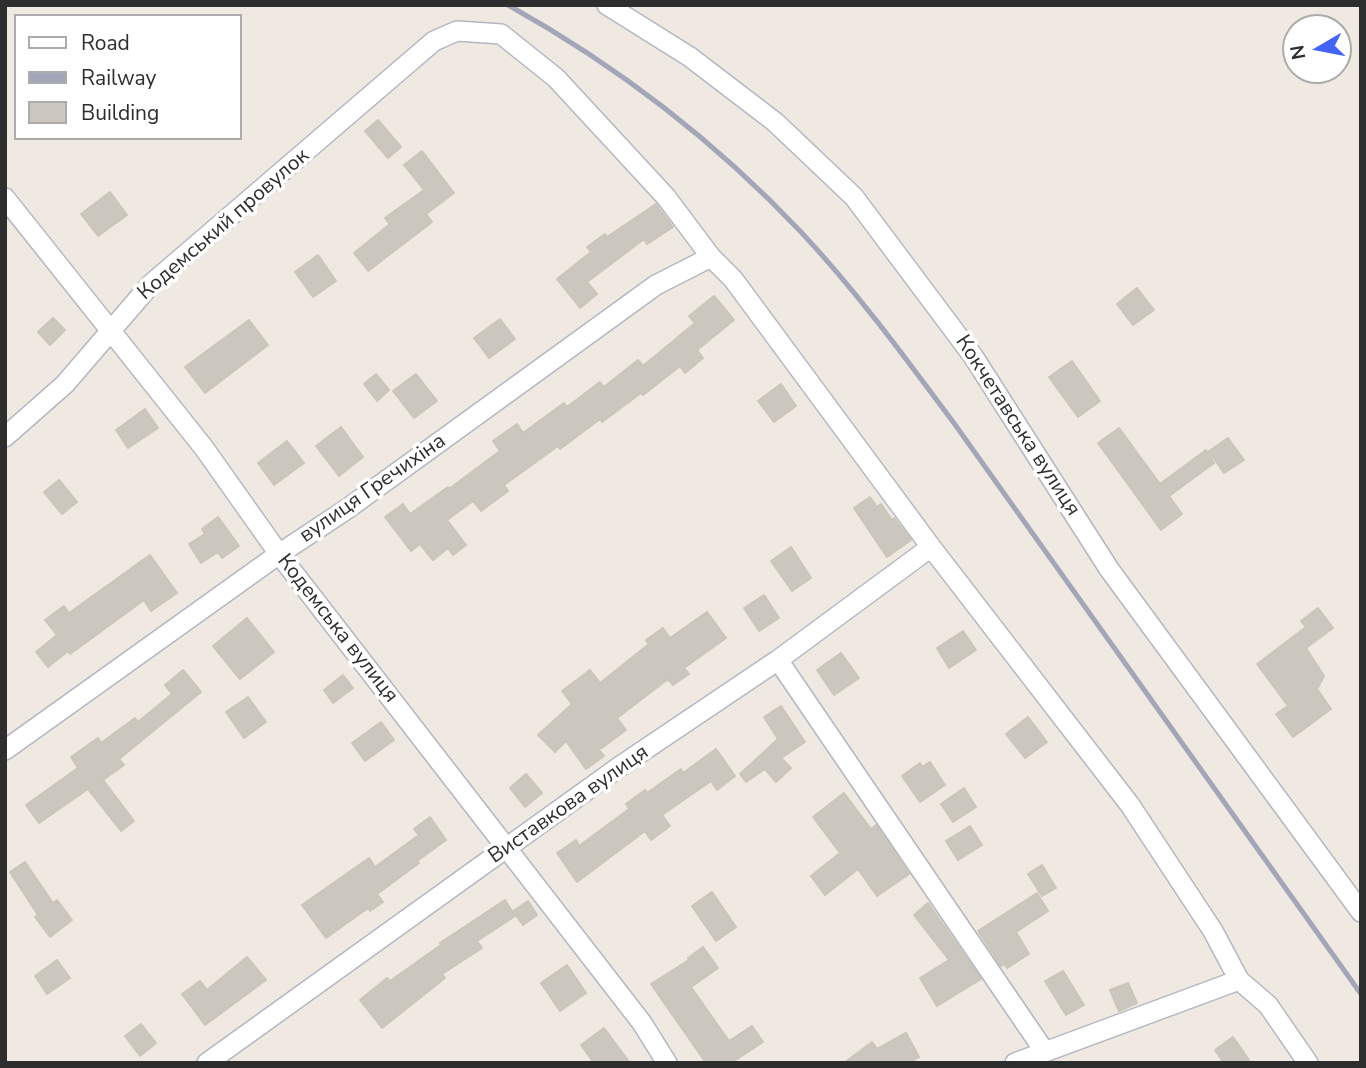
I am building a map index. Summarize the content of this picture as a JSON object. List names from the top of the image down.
{
  "streets": {
    "street": [
      "Кодемський провулок",
      "Кокчетавська вулиця",
      "вулиця Гречихіна",
      "Кодемська вулиця",
      "Виставкова вулиця"
    ]
  },
  "crossings": [
    ["Кодемський провулок", "вулиця Гречихіна"],
    ["Кодемський провулок", "Кодемська вулиця"],
    ["вулиця Гречихіна", "Кодемська вулиця"],
    ["Кодемська вулиця", "Виставкова вулиця"]
  ],
  "legend": ["Road", "Railway", "Building"],
  "north": "left"
}
